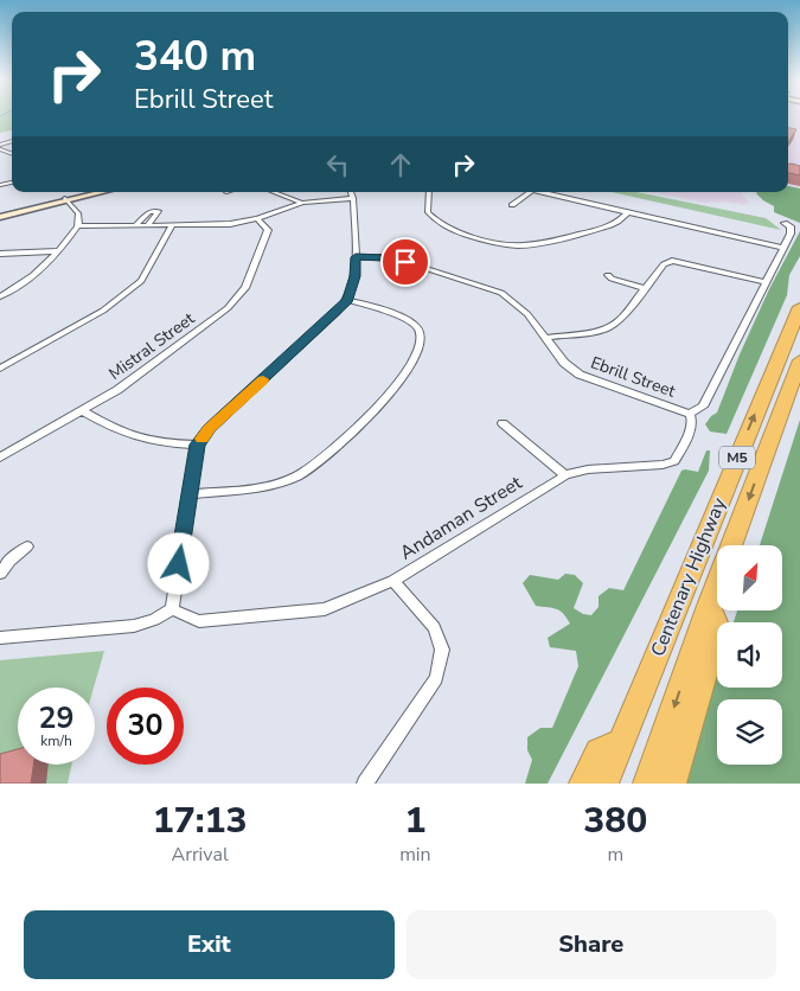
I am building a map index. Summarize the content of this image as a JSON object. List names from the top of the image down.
{
  "streets": {
    "highway": ["M5", "Centenary Highway"],
    "street": ["Mistral Street", "Ebrill Street", "Andaman Street"]
  },
  "crossings": [
    ["Ebrill Street", "Andaman Street"]
  ],
  "north": "top right",
  "page": {
    "turn": ["340 m", "Ebrill Street"],
    "speed": "29 km/h",
    "limit": "30",
    "eta": [
      "17:13",
      "Arrival",
      "1",
      "min",
      "380",
      "m"
    ],
    "buttons": ["Exit", "Share"]
  }
}
